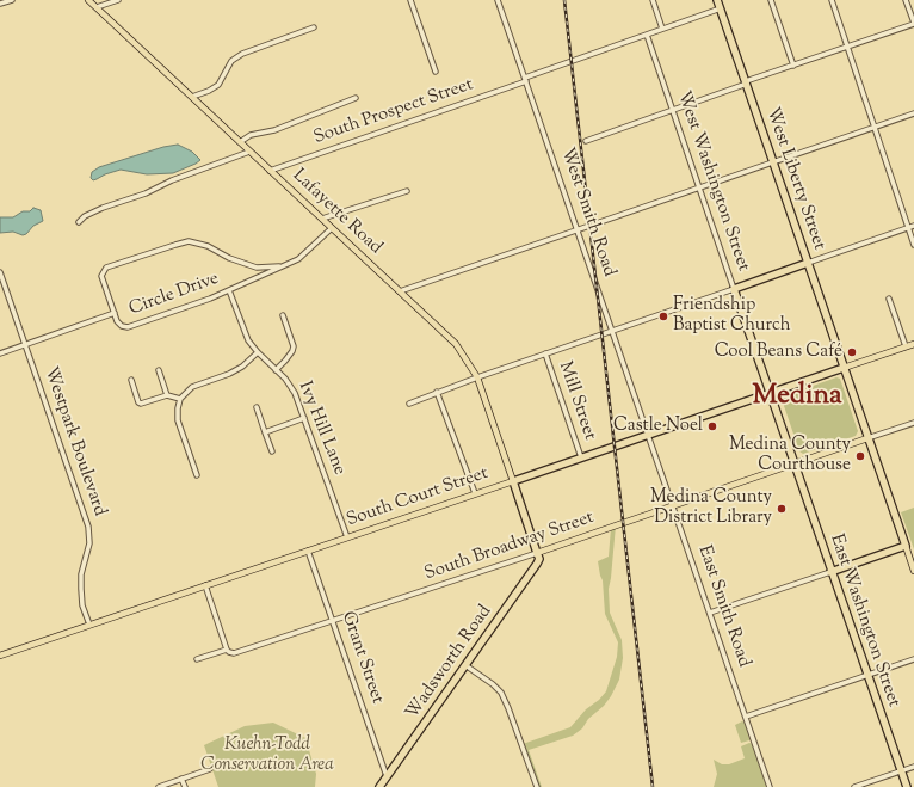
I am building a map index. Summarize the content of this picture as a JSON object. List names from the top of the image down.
{
  "streets": {
    "highway": [
      "West Liberty Street",
      "West Washington Street",
      "South Court Street",
      "East Washington Street",
      "Wadsworth Road"
    ],
    "main road": ["Lafayette Road", "South Broadway Street"],
    "street": [
      "South Prospect Street",
      "West Smith Road",
      "Circle Drive",
      "Mill Street",
      "Ivy Hill Lane",
      "Westpark Boulevard",
      "East Smith Road",
      "Grant Street"
    ]
  },
  "crossings": [
    ["South Prospect Street", "West Liberty Street"],
    ["South Prospect Street", "West Washington Street"],
    ["South Prospect Street", "Lafayette Road"],
    ["South Prospect Street", "West Smith Road"],
    ["West Liberty Street", "South Court Street"],
    ["West Liberty Street", "South Broadway Street"],
    ["West Washington Street", "South Court Street"],
    ["West Washington Street", "South Broadway Street"],
    ["West Washington Street", "East Washington Street"],
    ["Lafayette Road", "Circle Drive"],
    ["Lafayette Road", "South Court Street"],
    ["West Smith Road", "South Court Street"],
    ["West Smith Road", "East Smith Road"],
    ["Circle Drive", "Ivy Hill Lane"],
    ["Mill Street", "South Court Street"],
    ["Ivy Hill Lane", "South Court Street"],
    ["Westpark Boulevard", "South Court Street"],
    ["South Court Street", "East Smith Road"],
    ["South Court Street", "Grant Street"],
    ["South Broadway Street", "East Smith Road"],
    ["South Broadway Street", "East Washington Street"],
    ["South Broadway Street", "Grant Street"],
    ["South Broadway Street", "Wadsworth Road"],
    ["Grant Street", "Wadsworth Road"]
  ],
  "districts": ["Medina"],
  "parks": ["Kuehn-Todd Conservation Area"],
  "places": [
    "Friendship Baptist Church",
    "Cool Beans Café",
    "Castle Noel",
    "Medina County Courthouse",
    "Medina County District Library"
  ]
}
